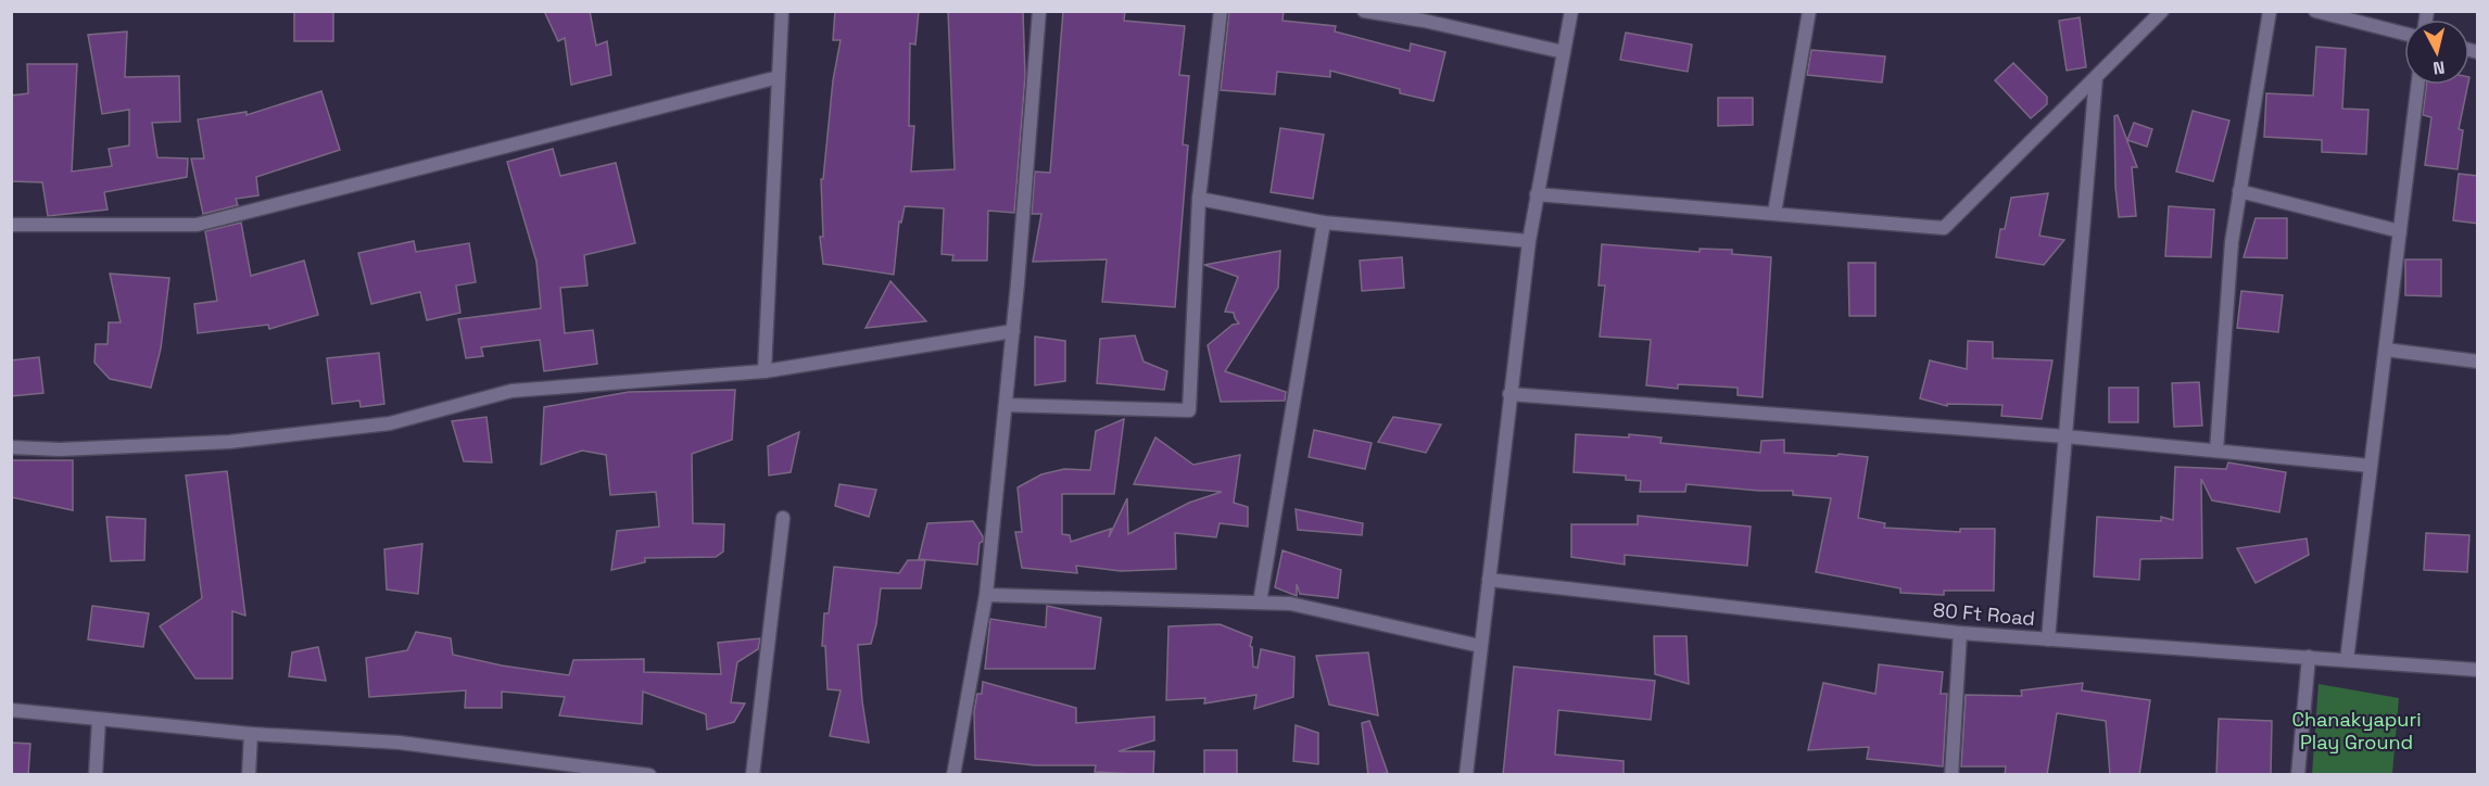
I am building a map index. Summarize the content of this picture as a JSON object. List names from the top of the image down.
{
  "streets": {
    "street": ["80 Ft Road"]
  },
  "parks": ["Chanakyapuri Play Ground"],
  "north": "bottom"
}
